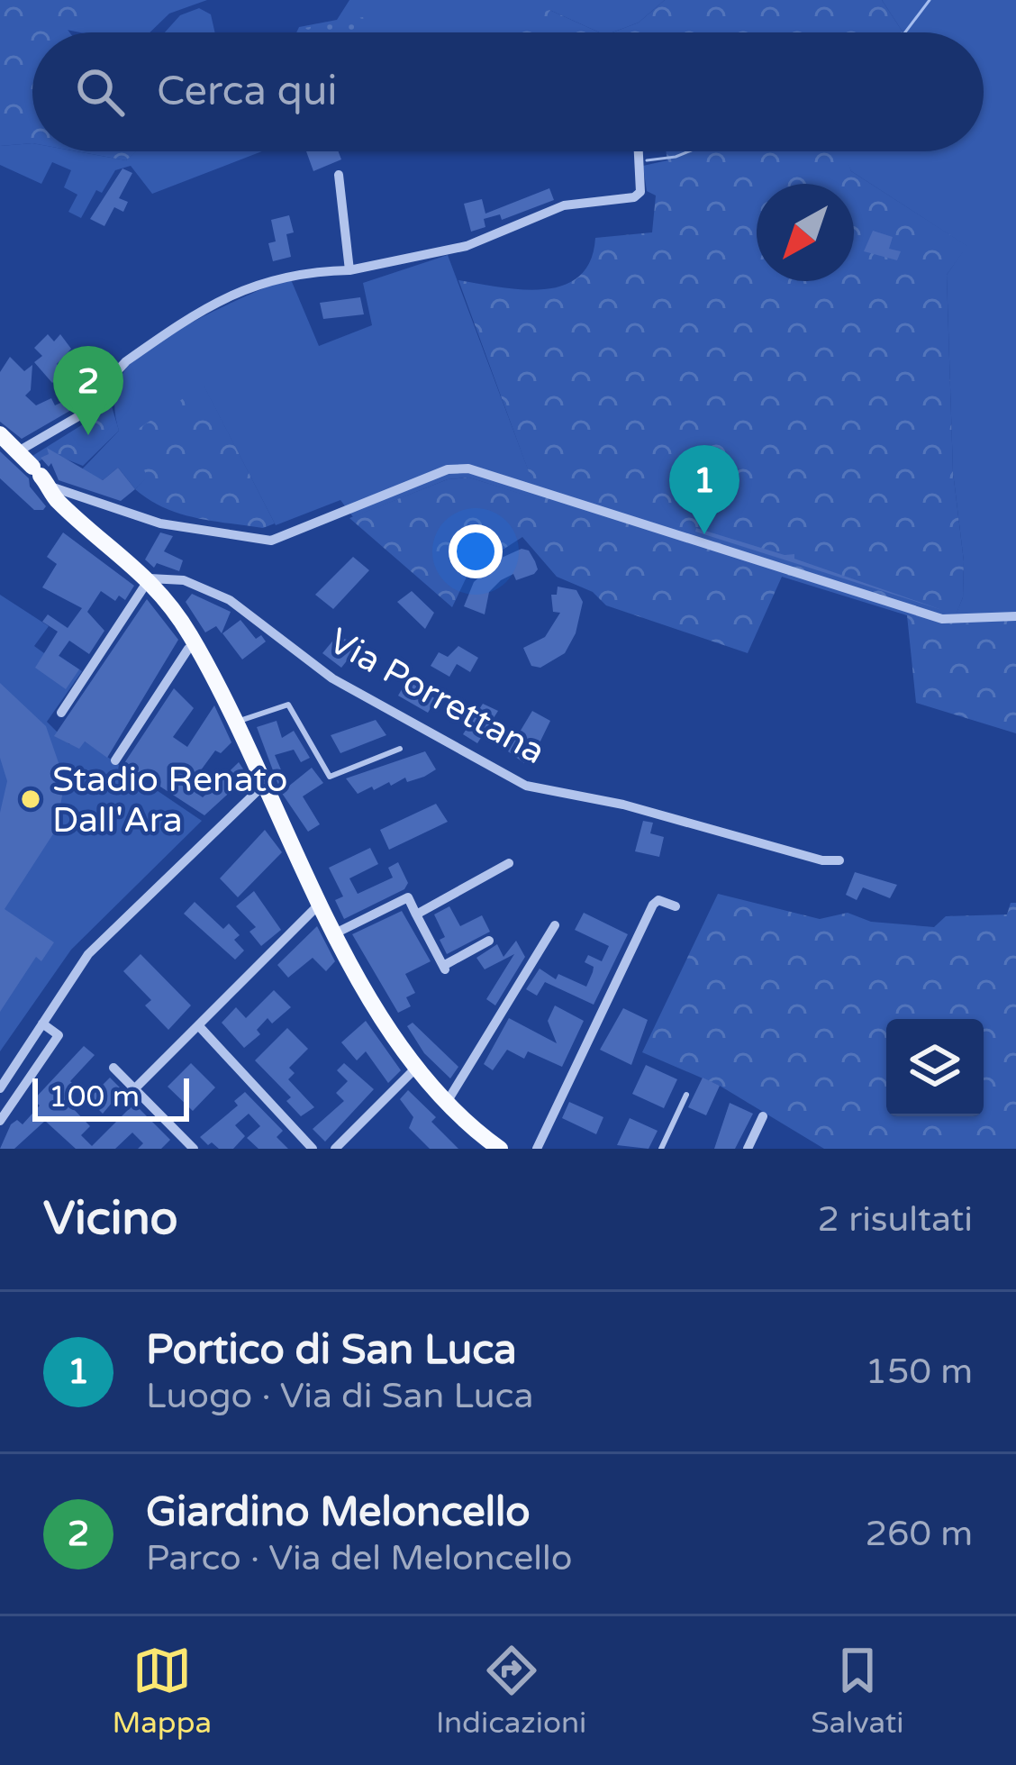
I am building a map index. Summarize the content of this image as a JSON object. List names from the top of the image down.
{
  "streets": {
    "main road": ["Via Porrettana"]
  },
  "places": ["Stadio Renato Dall'Ara"],
  "scale_bar": "100 m",
  "north": "bottom left",
  "page": {
    "search": "Cerca qui",
    "pins": ["2", "1"],
    "scale": "100 m",
    "heading": ["Vicino", "2 risultati"],
    "list": [
      {
        "mark": "1",
        "name": "Portico di San Luca",
        "note": "Luogo · Via di San Luca",
        "value": "150 m"
      },
      {
        "mark": "2",
        "name": "Giardino Meloncello",
        "note": "Parco · Via del Meloncello",
        "value": "260 m"
      }
    ],
    "nav": ["Mappa", "Indicazioni", "Salvati"]
  }
}
